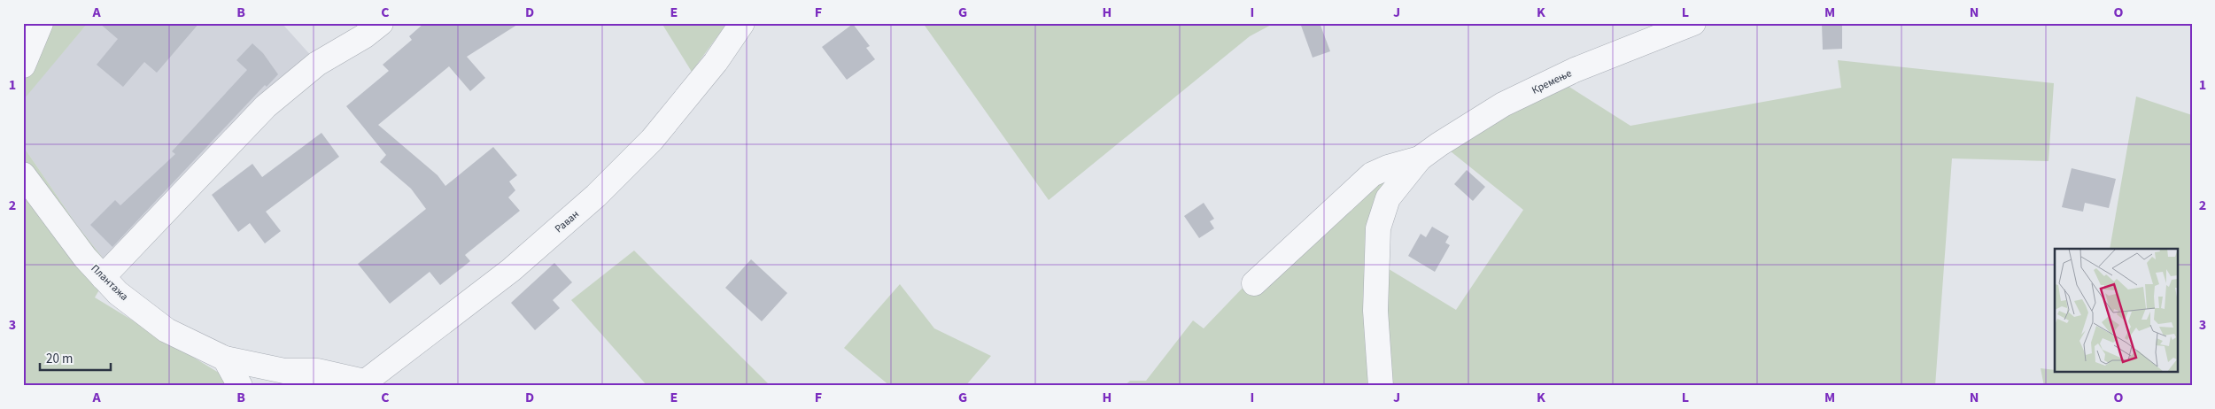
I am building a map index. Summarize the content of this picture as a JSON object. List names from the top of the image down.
{
  "streets": {
    "street": ["Кремење", "Раван", "Плантажа"]
  },
  "crossings": [
    ["Раван", "Плантажа"]
  ],
  "scale_bar": "20 m",
  "grid": {
    "columns": [
      "A",
      "B",
      "C",
      "D",
      "E",
      "F",
      "G",
      "H",
      "I",
      "J",
      "K",
      "L",
      "M",
      "N",
      "O"
    ],
    "rows": ["1", "2", "3"]
  }
}
